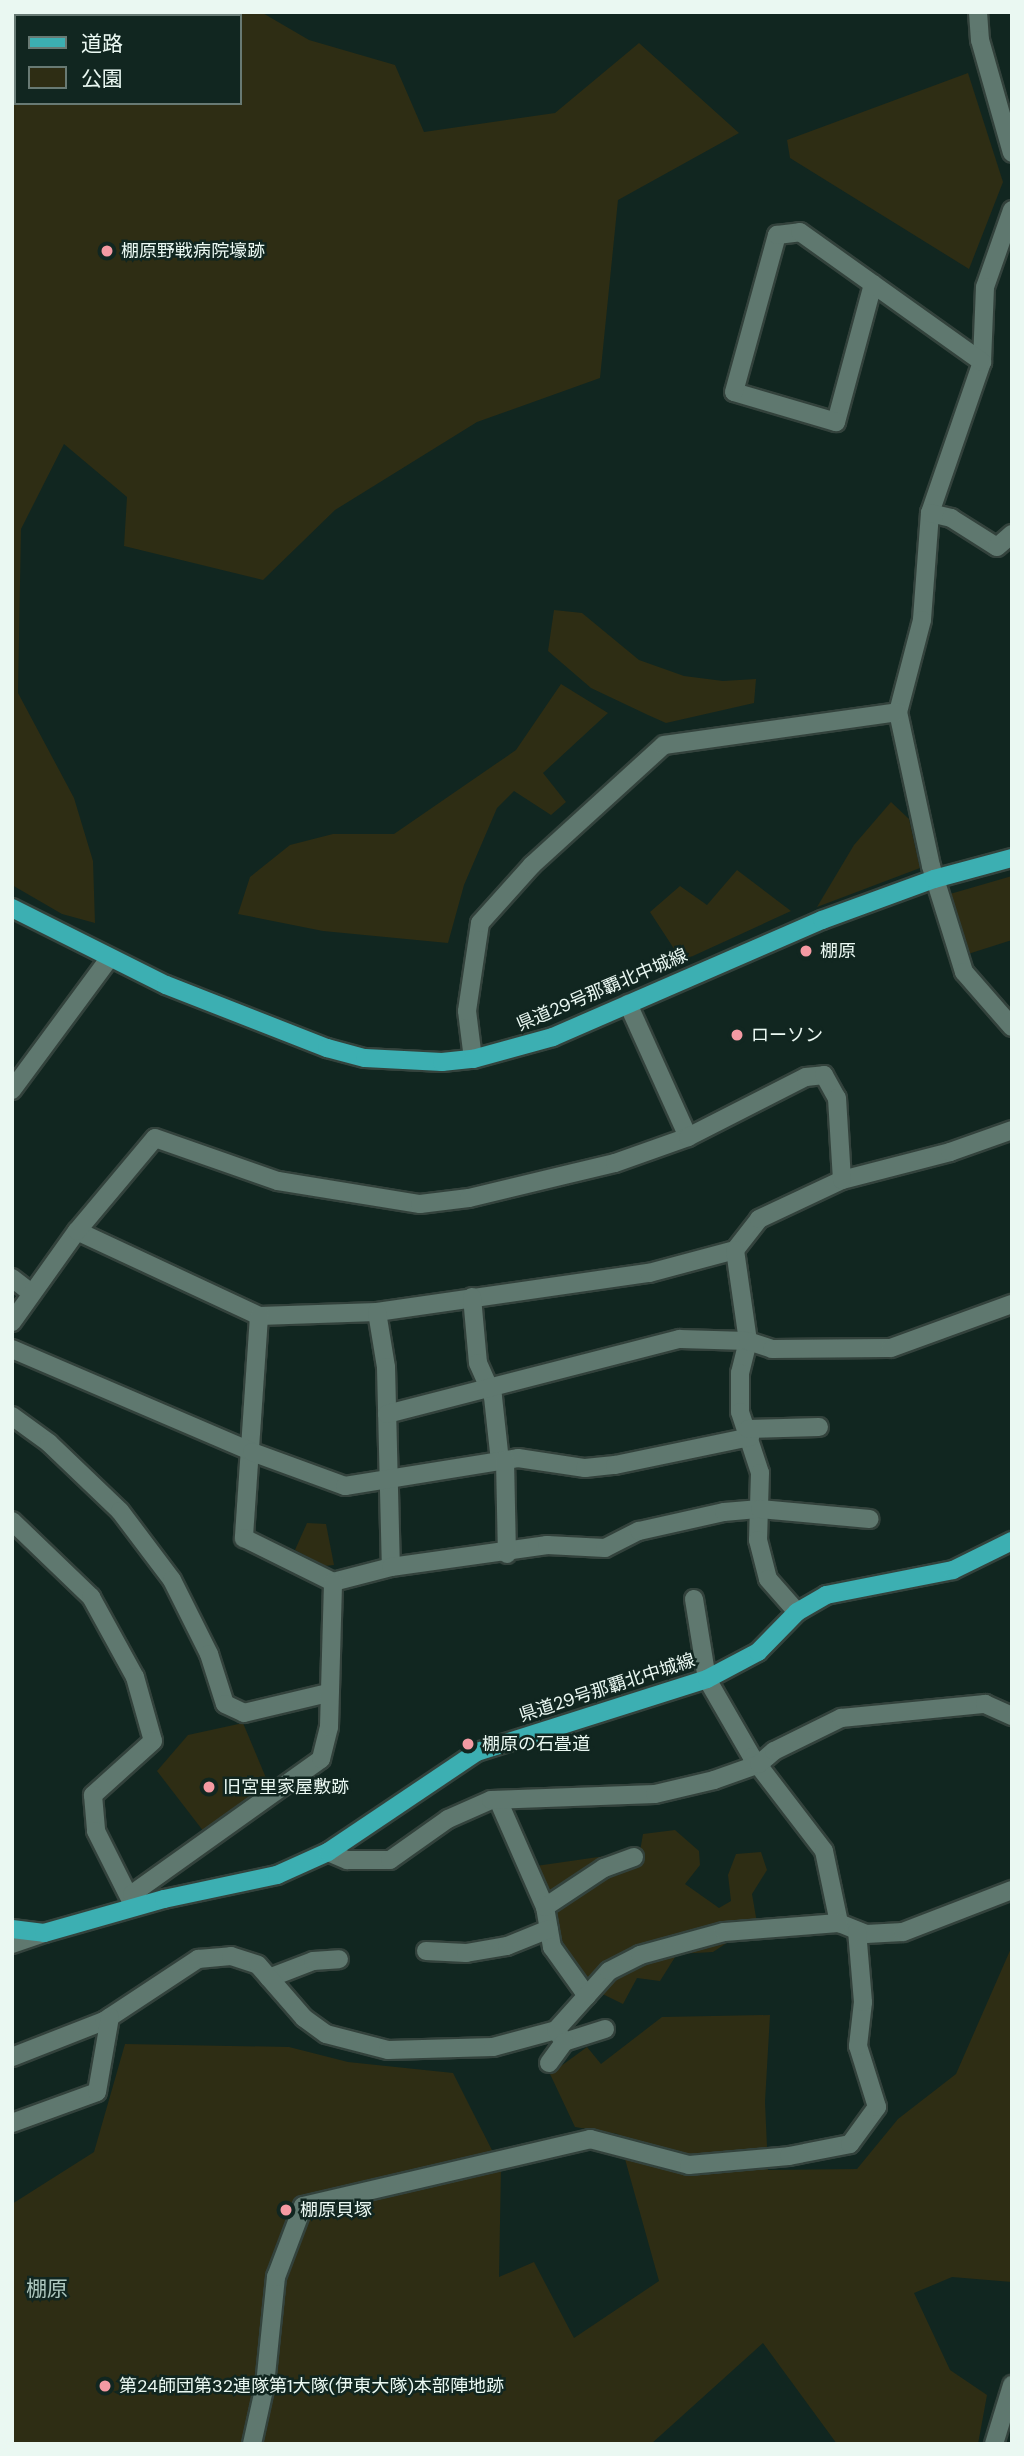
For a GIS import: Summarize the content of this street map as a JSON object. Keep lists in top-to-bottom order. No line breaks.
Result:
{"streets":{"main road":["県道29号那覇北中城線"]},"districts":["棚原"],"places":["棚原野戦病院壕跡","棚原","ローソン","棚原の石畳道","旧宮里家屋敷跡","棚原貝塚","第24師団第32連隊第1大隊(伊東大隊)本部陣地跡"],"legend":["道路","公園"]}
